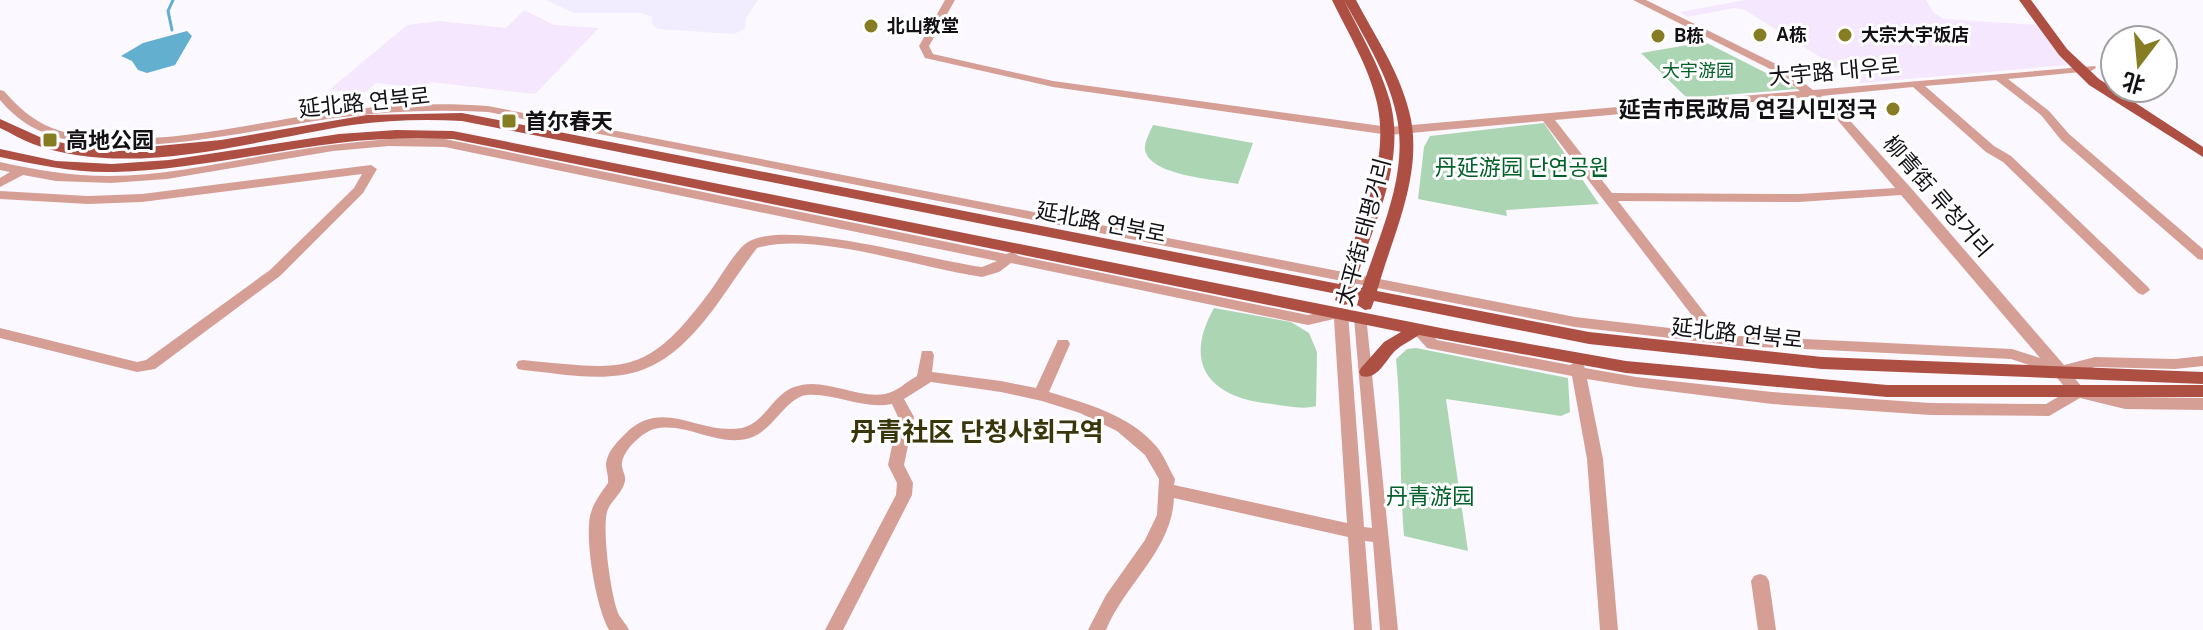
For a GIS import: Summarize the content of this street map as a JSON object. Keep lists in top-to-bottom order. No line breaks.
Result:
{"streets":{"main road":["延北路 연북로","太平街 태평거리"],"street":["大宇路 대우로","柳青街 류청거리"]},"crossings":[["大宇路 대우로","柳青街 류청거리"],["大宇路 대우로","太平街 태평거리"],["延北路 연북로","柳青街 류청거리"],["延北路 연북로","太平街 태평거리"]],"districts":["丹青社区 단청사회구역"],"parks":["大宇游园","丹延游园 단연공원","丹青游园"],"places":{"other":["北山教堂","A栋","大宗大宇饭店","B栋","延吉市民政局 연길시민정국"],"transit":["首尔春天","高地公园"]},"north":"bottom"}
